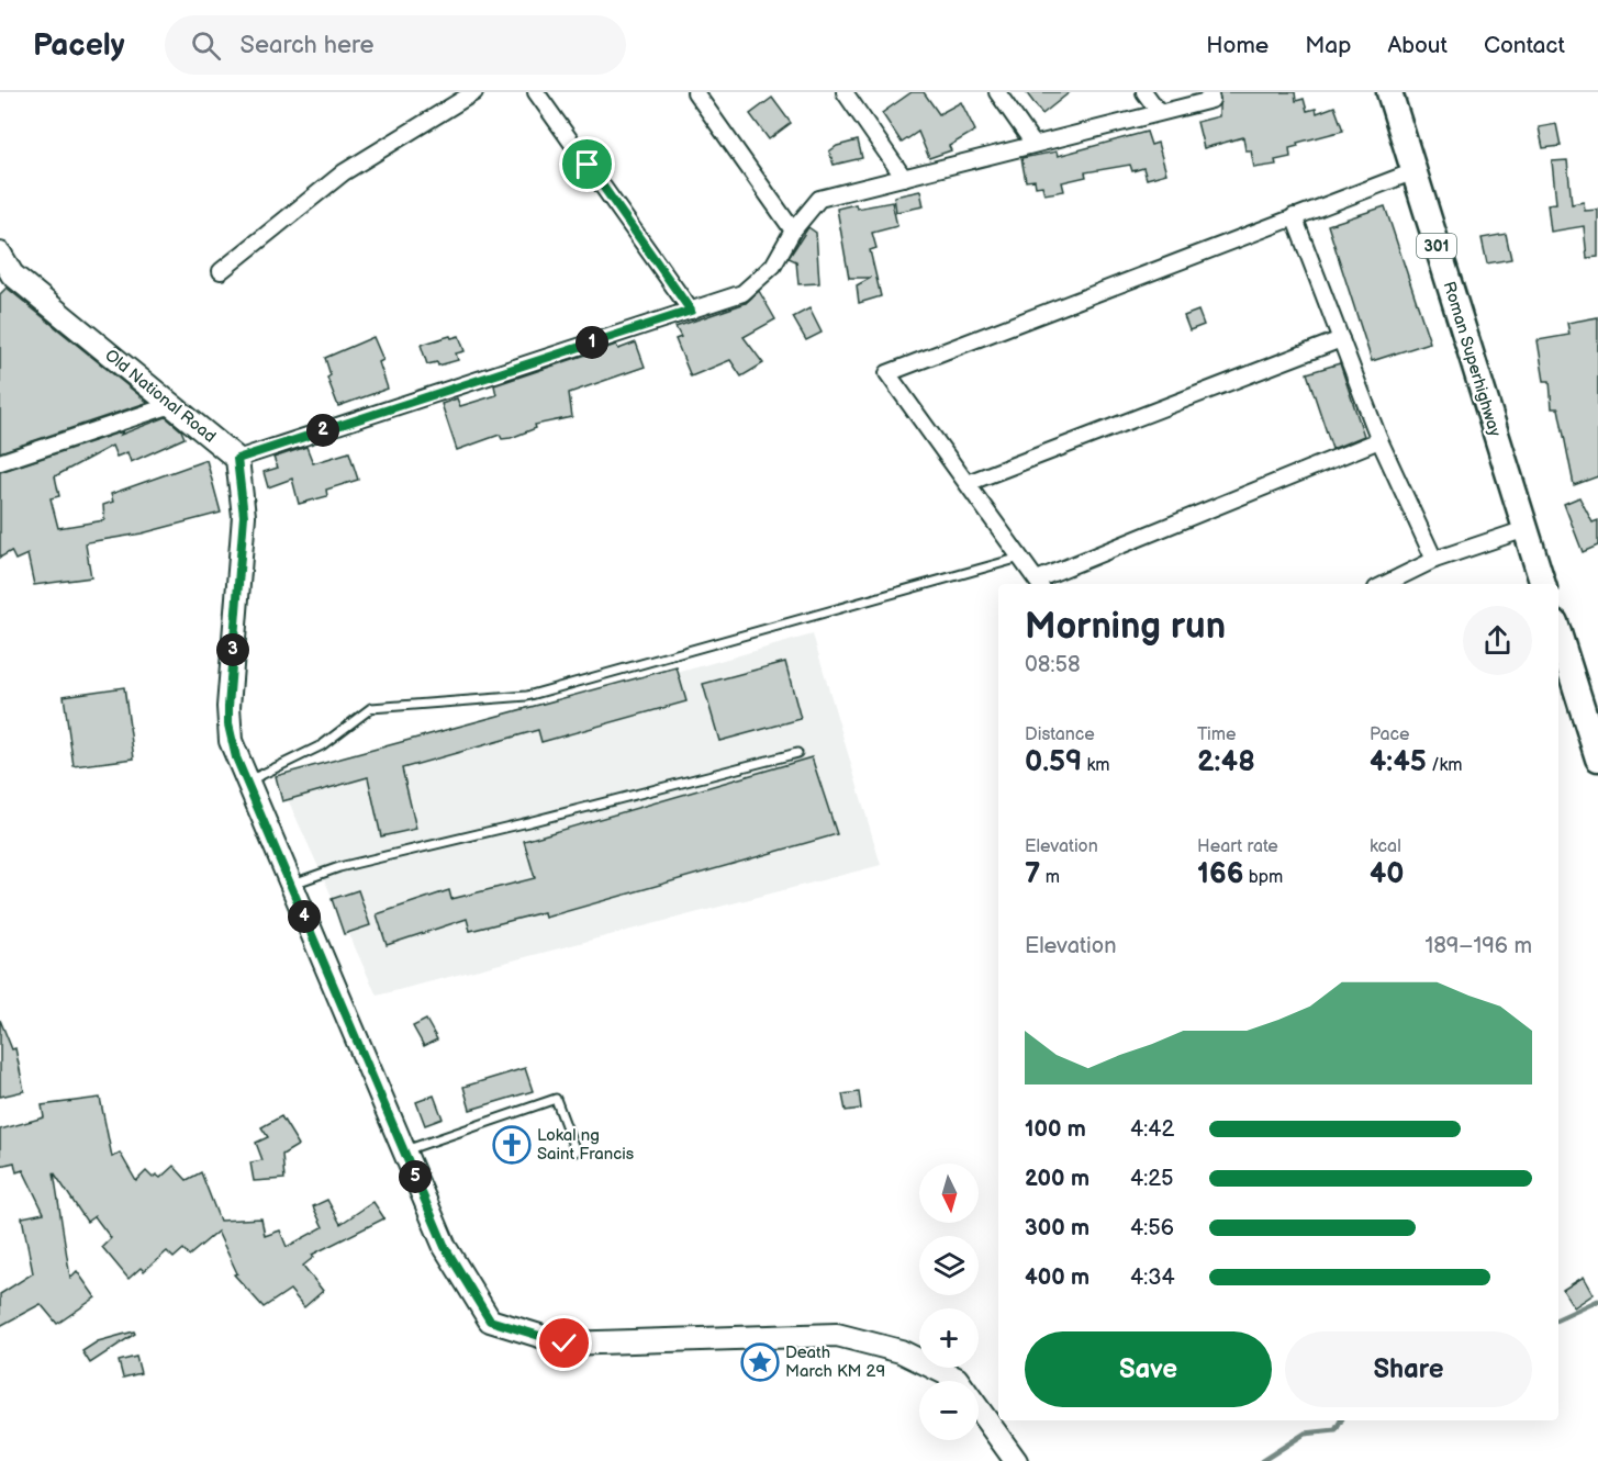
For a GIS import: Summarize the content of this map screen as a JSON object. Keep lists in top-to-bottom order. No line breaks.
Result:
{"streets":{"main road":["301","Roman Superhighway","Old National Road"]},"places":{"church":["Lokal ng Saint Francis"],"place":["Death March KM 29"]},"north":"bottom","page":{"header":"Pacely","search":"Search here","nav":["Home","Map","About","Contact"],"pins":["1","2","3","4","5"],"heading":["Morning run","08:58"],"stats":[["Distance","0.59 km"],["Time","2:48"],["Pace","4:45 /km"],["Elevation","7 m"],["Heart rate","166 bpm"],["kcal","40"]],"chart":["Elevation","189–196 m"],"list":[{"name":"100 m","note":"4:42"},{"name":"200 m","note":"4:25"},{"name":"300 m","note":"4:56"},{"name":"400 m","note":"4:34"}],"map_buttons":["+","−"],"buttons":["Save","Share"]}}
